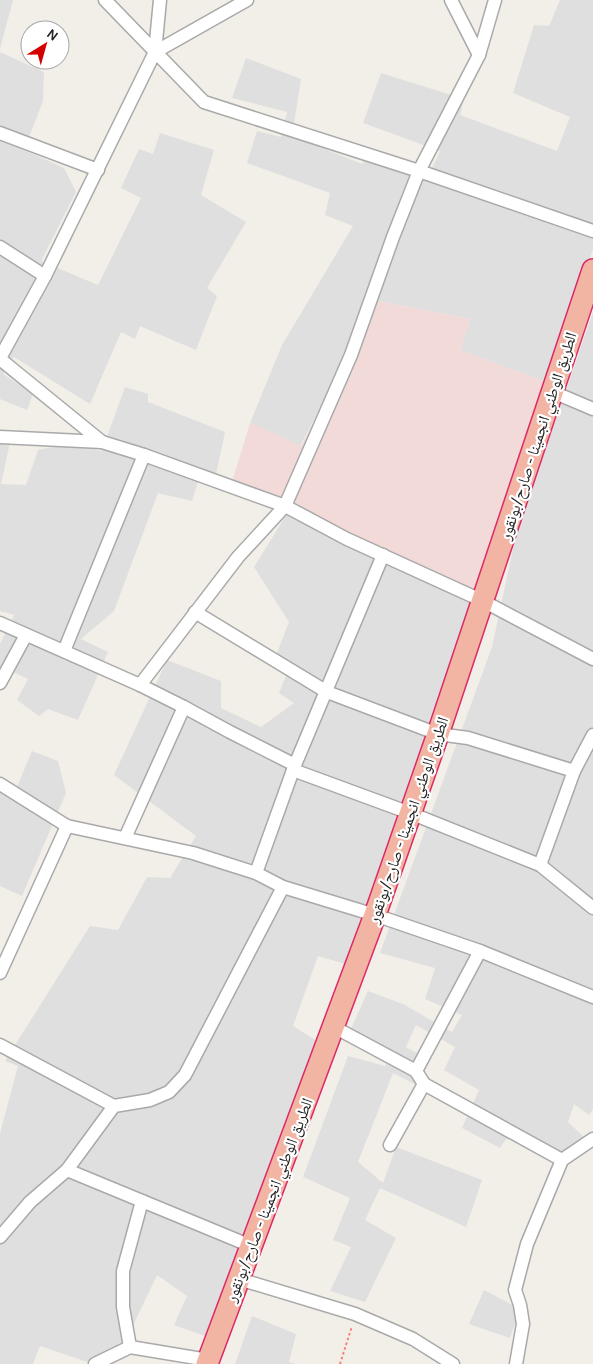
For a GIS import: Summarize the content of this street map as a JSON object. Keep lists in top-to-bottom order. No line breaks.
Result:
{"streets":{"highway":["الطريق الوطني انجمينا - صارح/بونقور"]},"north":"top right"}
